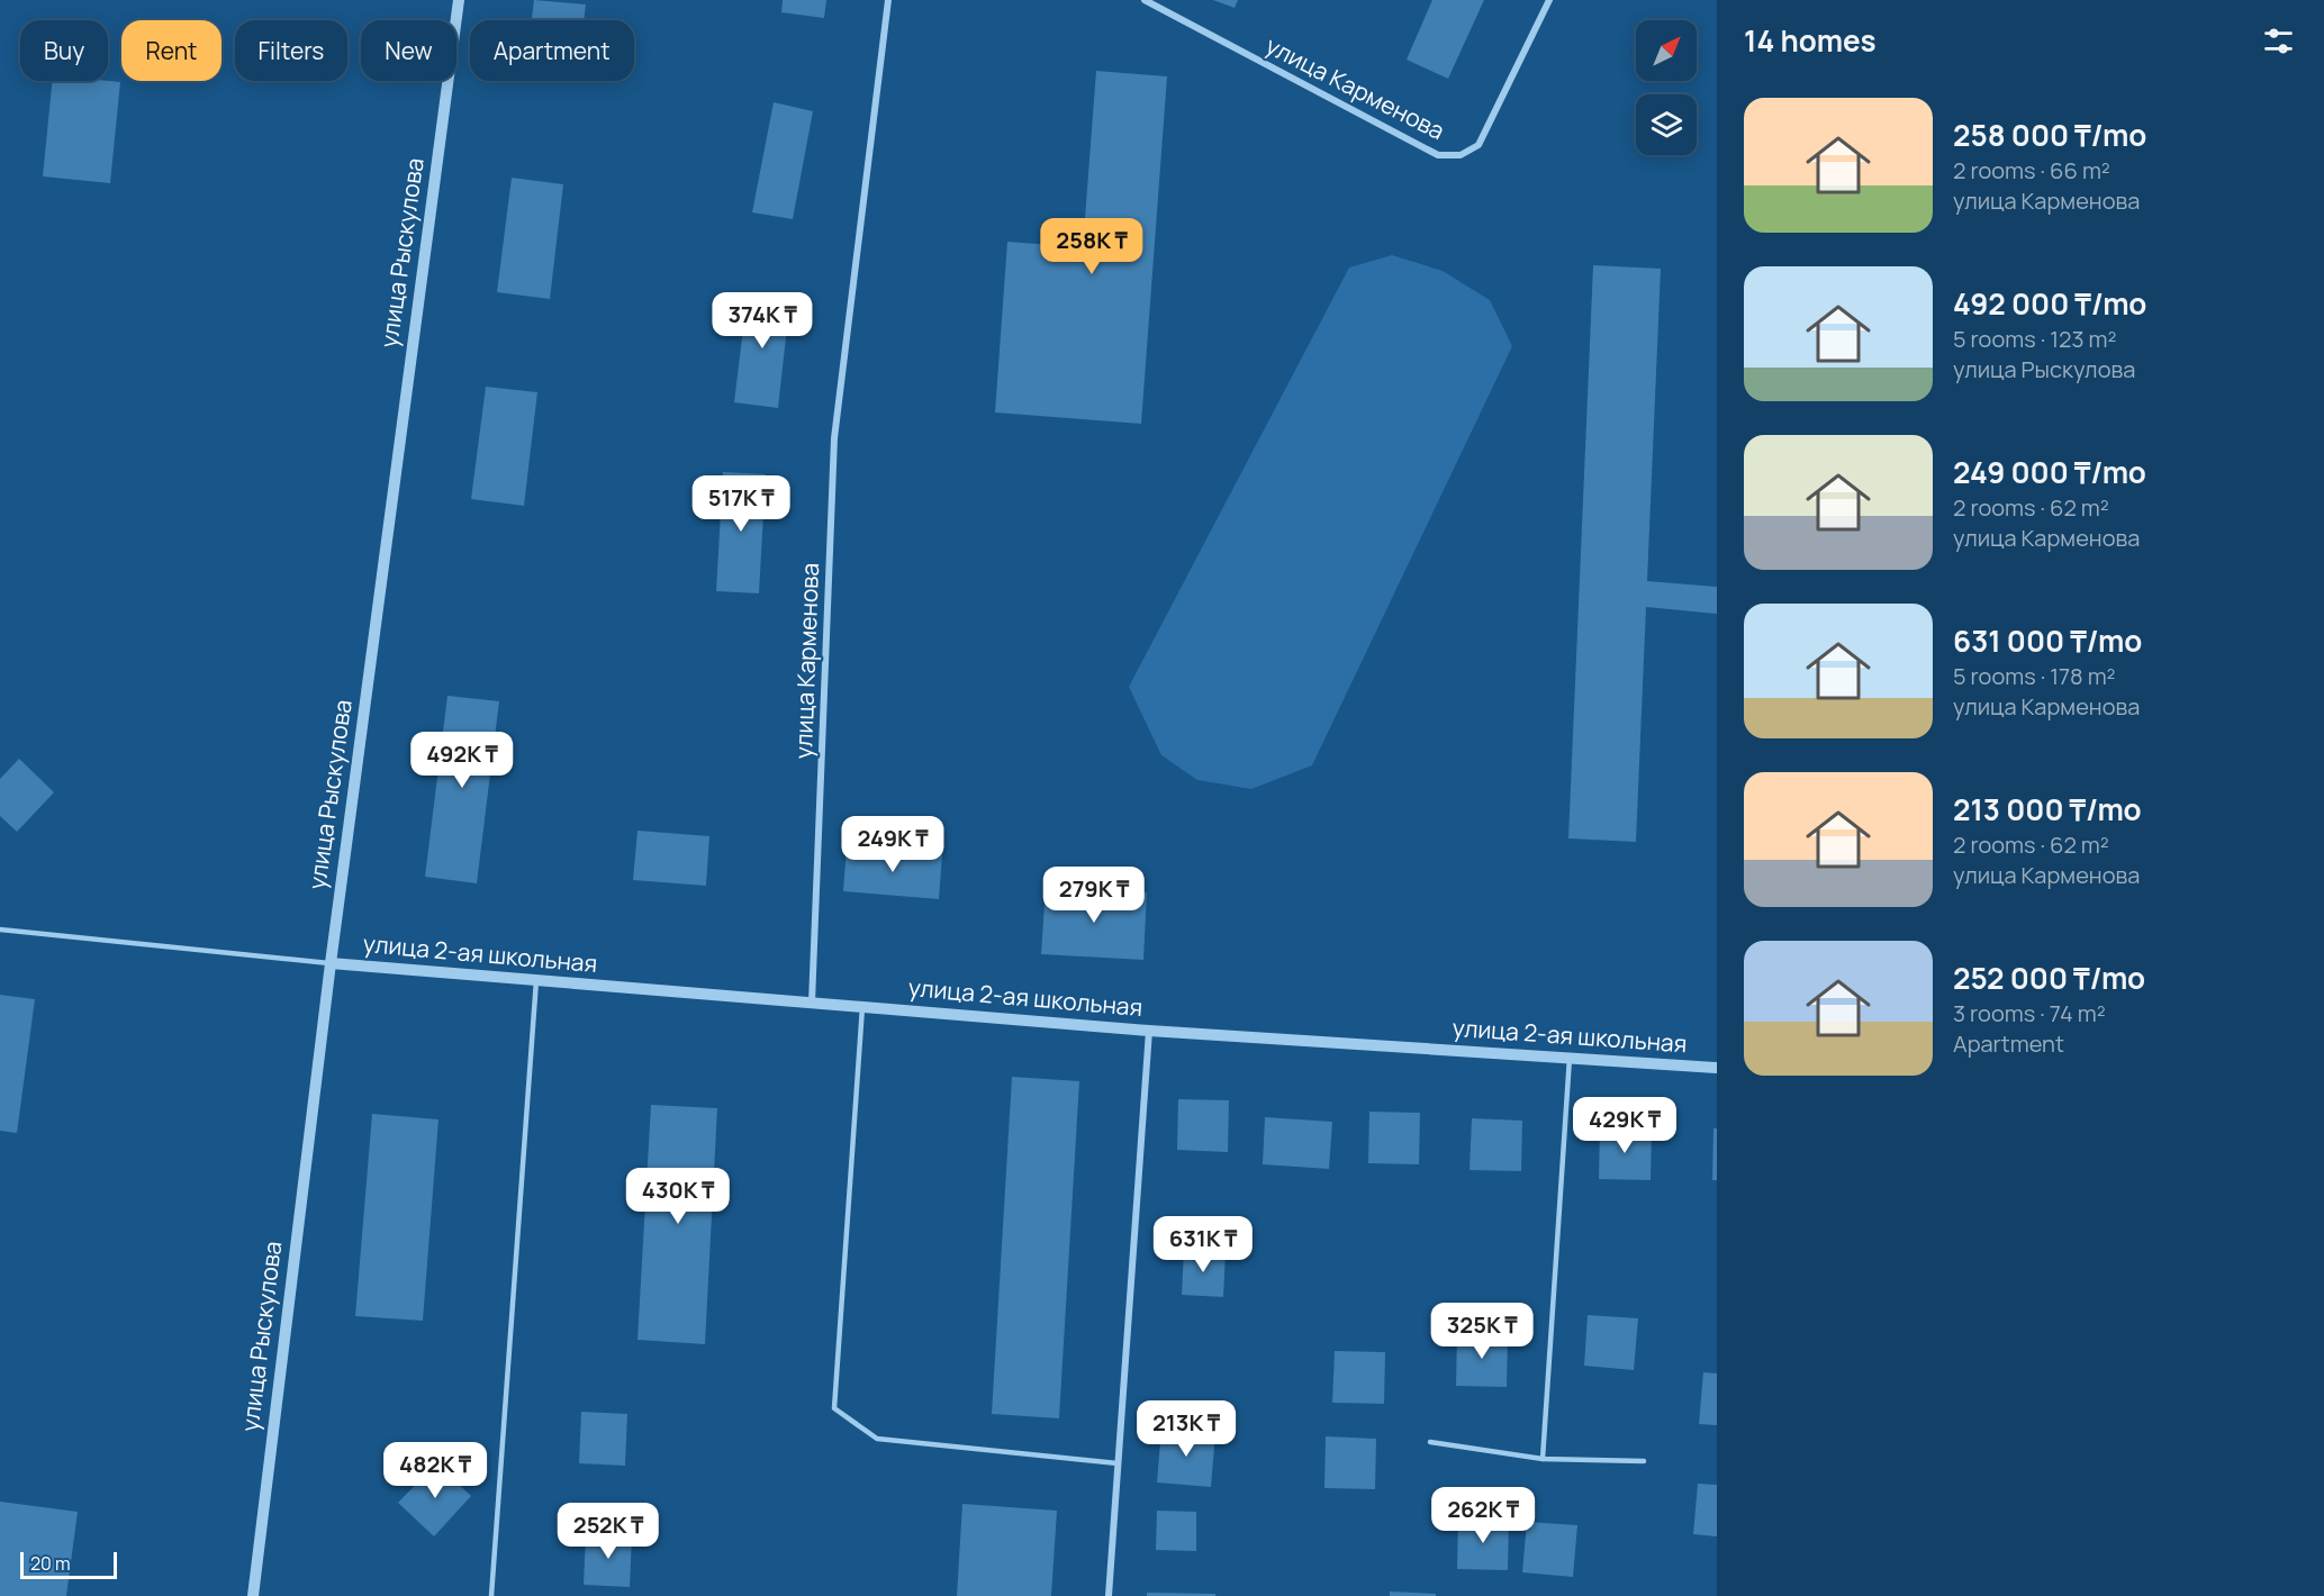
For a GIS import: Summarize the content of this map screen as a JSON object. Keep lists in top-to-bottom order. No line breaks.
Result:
{"streets":{"street":["улица Карменова","улица Рыскулова","улица 2-ая школьная"]},"crossings":[["улица Карменова","улица 2-ая школьная"],["улица Рыскулова","улица 2-ая школьная"]],"scale_bar":"20 m","north":"top right","page":{"heading":"14 homes","chip":["Buy","Rent","Filters","New","Apartment"],"list":[{"name":"258 000 ₸/mo","note":"2 rooms · 66 m² · улица Карменова"},{"name":"492 000 ₸/mo","note":"5 rooms · 123 m² · улица Рыскулова"},{"name":"249 000 ₸/mo","note":"2 rooms · 62 m² · улица Карменова"},{"name":"631 000 ₸/mo","note":"5 rooms · 178 m² · улица Карменова"},{"name":"213 000 ₸/mo","note":"2 rooms · 62 m² · улица Карменова"},{"name":"252 000 ₸/mo","note":"3 rooms · 74 m² · Apartment"}],"price":["258K ₸","374K ₸","517K ₸","492K ₸","249K ₸","279K ₸","429K ₸","430K ₸","631K ₸","325K ₸","213K ₸","482K ₸","262K ₸","252K ₸"],"scale":"20 m"}}
